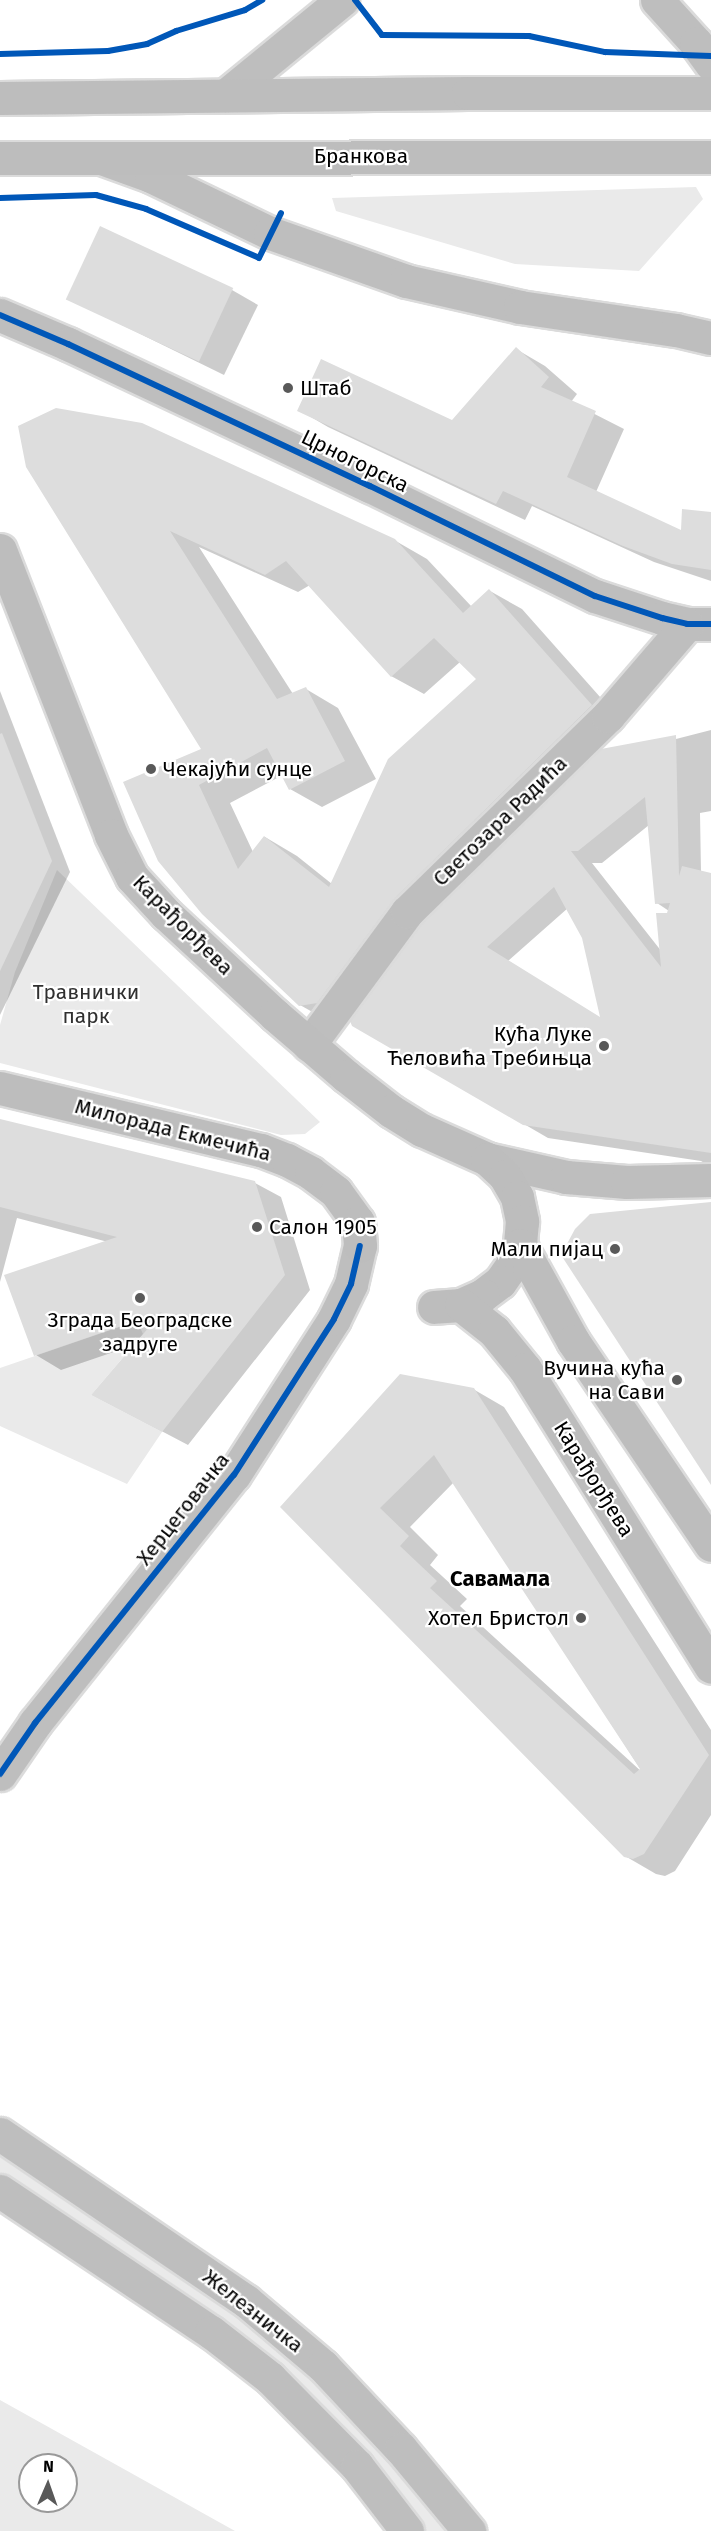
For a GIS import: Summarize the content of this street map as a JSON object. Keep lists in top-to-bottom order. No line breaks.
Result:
{"streets":{"main road":["Бранкова","Карађорђева","Милорада Екмечића"],"street":["Црногорска","Светозара Радића","Херцеговачка","Железничка"]},"crossings":[["Црногорска","Светозара Радића"],["Светозара Радића","Карађорђева"],["Милорада Екмечића","Херцеговачка"]],"districts":["Савамала"],"parks":["Травнички парк"],"places":["Штаб","Чекајући сунце","Кућа Луке Ћеловића Требињца","Салон 1905","Мали пијац","Зграда Београдске задруге","Вучина кућа на Сави","Хотел Бристол"],"north":"top"}
